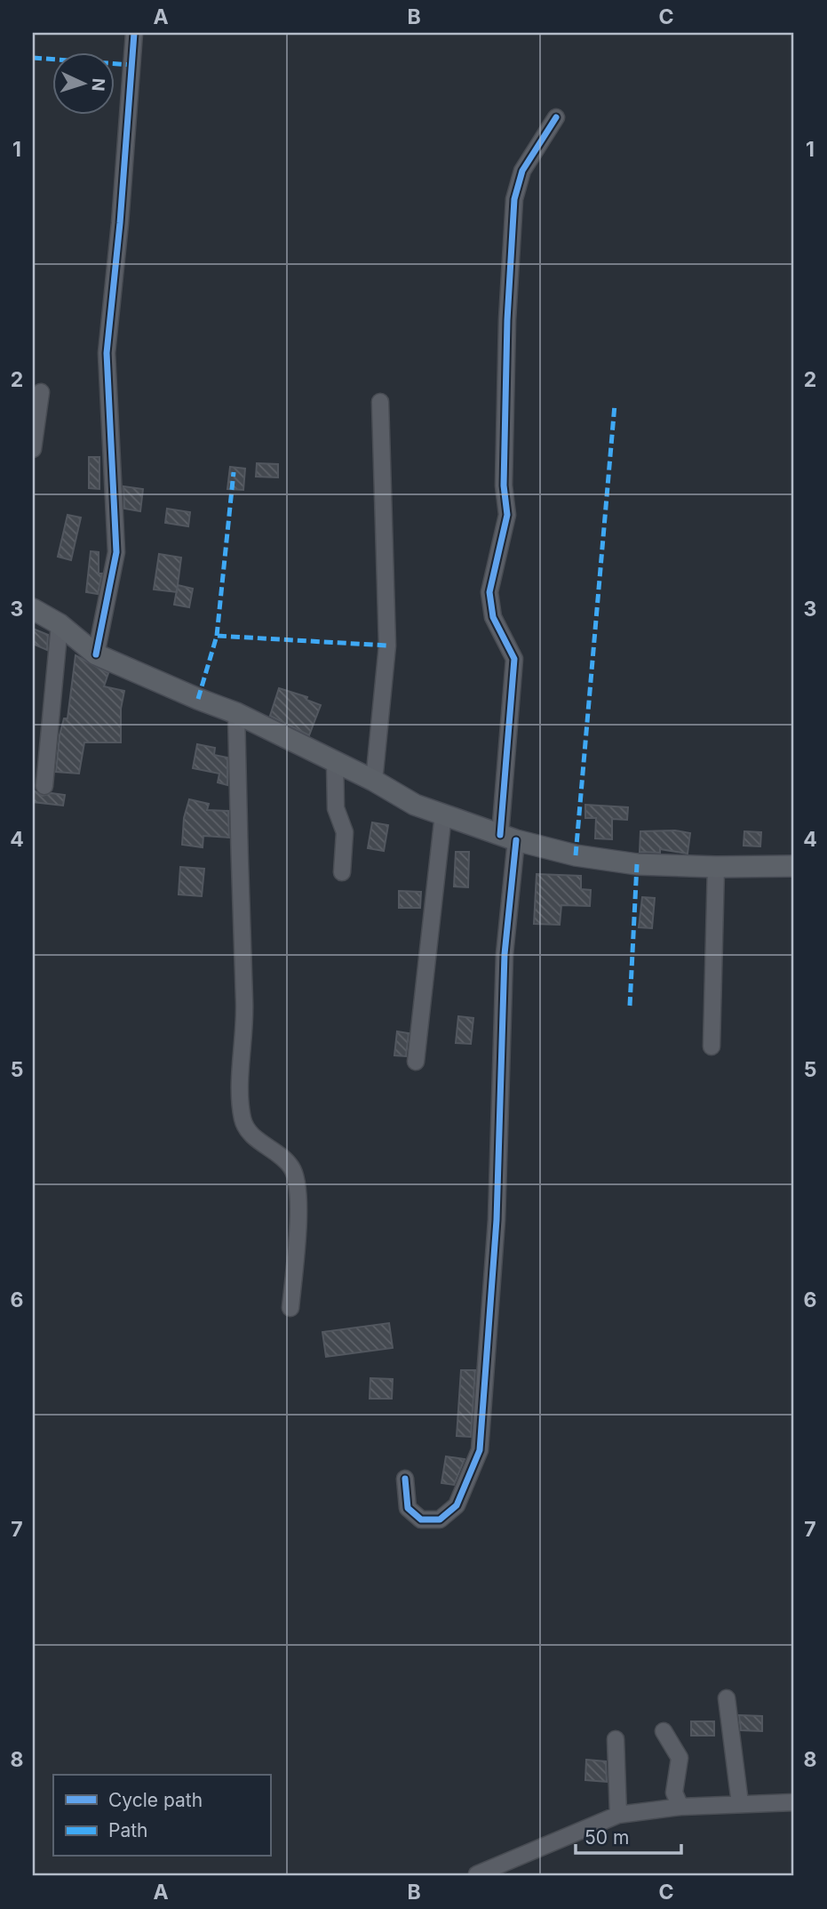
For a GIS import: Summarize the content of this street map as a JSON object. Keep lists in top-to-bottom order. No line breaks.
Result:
{"legend":["Cycle path","Path"],"scale_bar":"50 m","north":"right","grid":{"columns":["A","B","C"],"rows":["1","2","3","4","5","6","7","8"]}}
